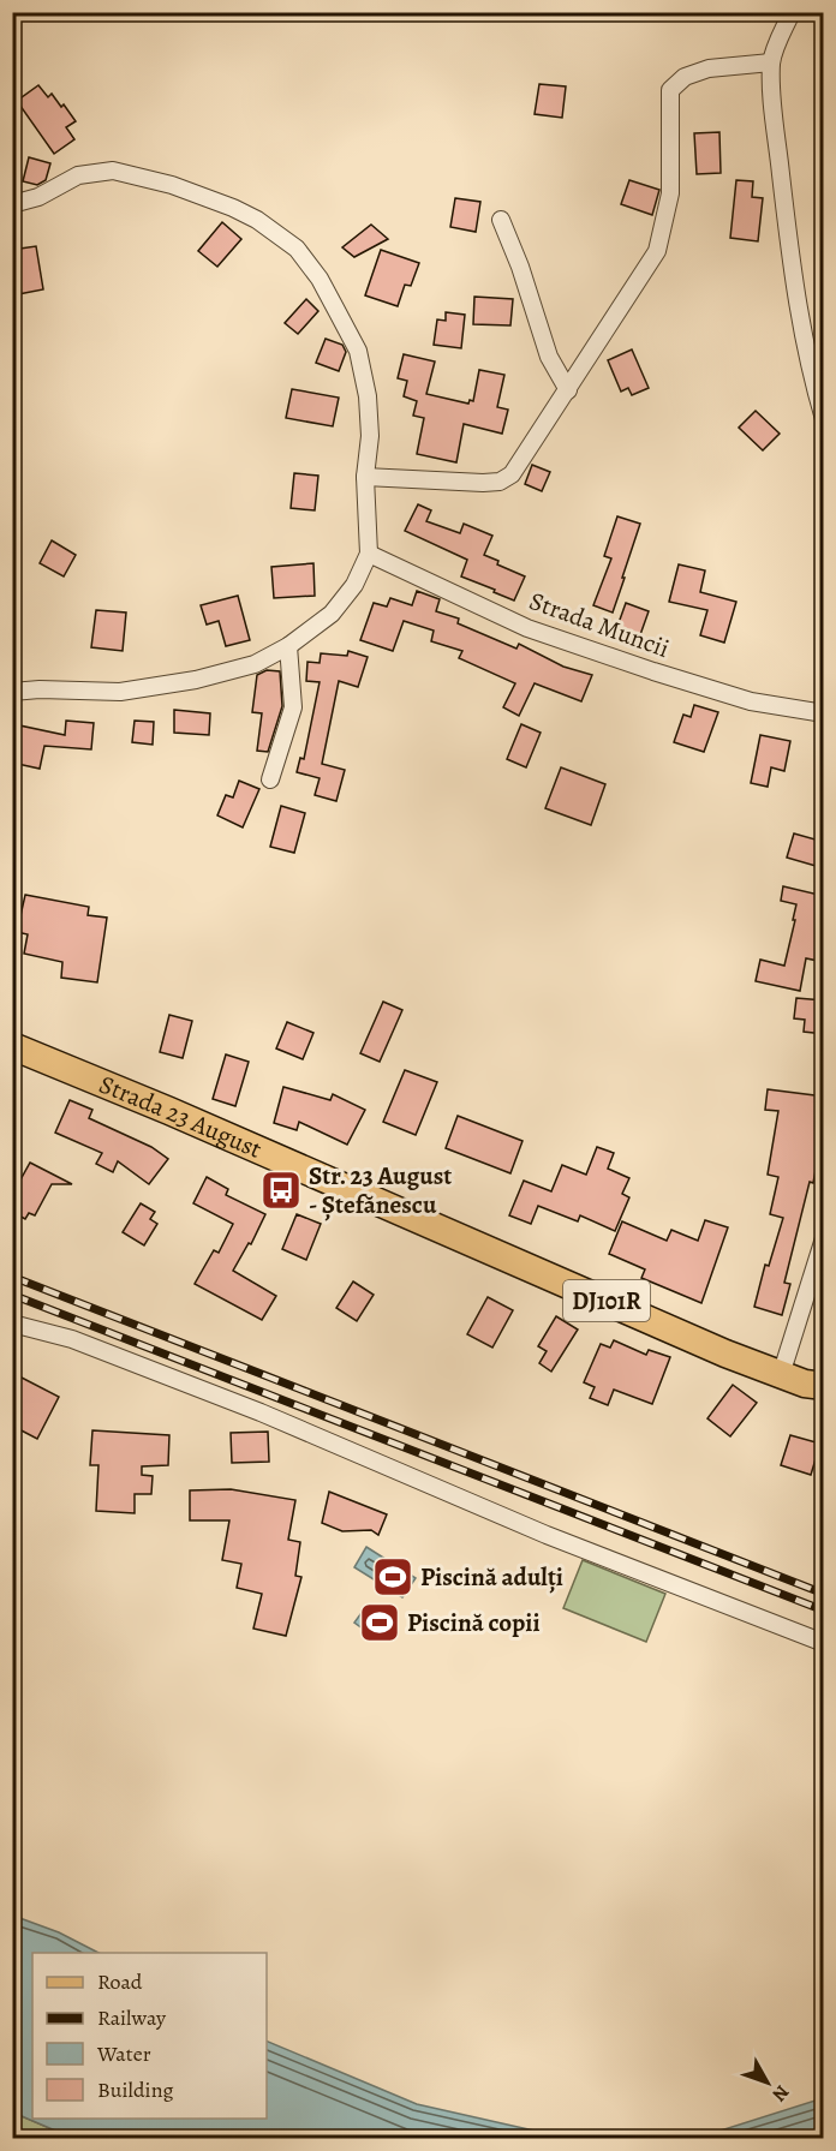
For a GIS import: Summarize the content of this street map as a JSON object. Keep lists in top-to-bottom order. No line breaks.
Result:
{"streets":{"main road":["Strada 23 August","DJ101R"],"street":["Strada Muncii"]},"places":{"bus stop":["Str. 23 August - Ștefănescu"],"sports":["Piscină adulți","Piscină copii"]},"legend":["Road","Railway","Water","Building"],"north":"bottom right"}
